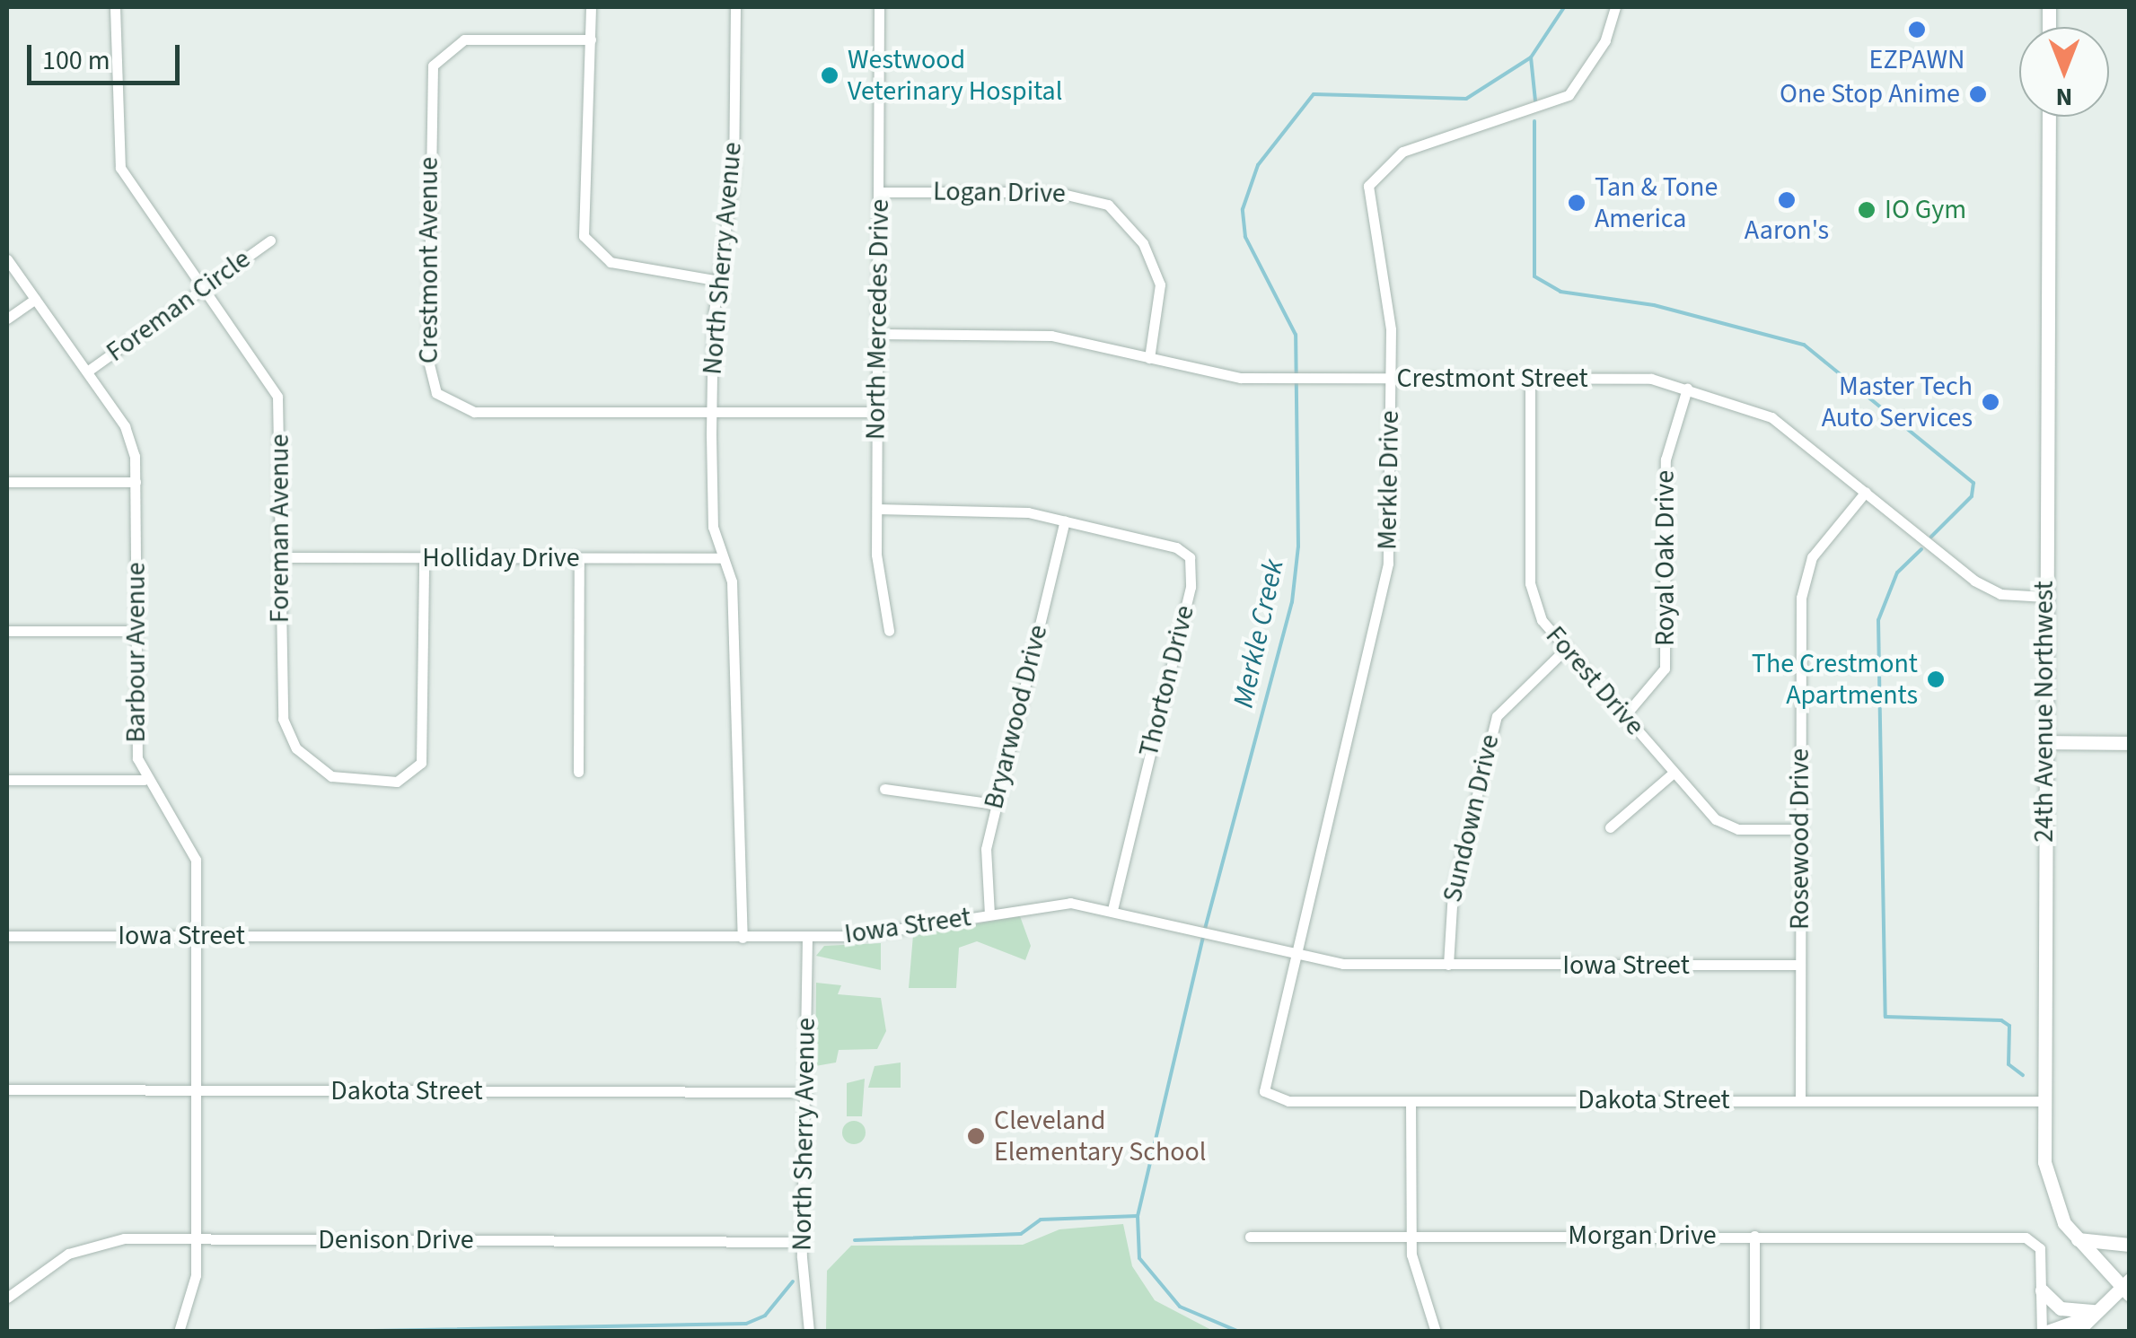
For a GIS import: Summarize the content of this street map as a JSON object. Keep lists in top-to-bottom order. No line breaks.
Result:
{"streets":{"main road":["24th Avenue Northwest"],"street":["Logan Drive","North Sherry Avenue","Crestmont Avenue","Foreman Circle","North Mercedes Drive","Crestmont Street","Merkle Drive","Foreman Avenue","Holliday Drive","Royal Oak Drive","Barbour Avenue","Thorton Drive","Forest Drive","Bryarwood Drive","Sundown Drive","Rosewood Drive","Iowa Street","Dakota Street","Morgan Drive","Denison Drive"]},"crossings":[["Logan Drive","North Mercedes Drive"],["Logan Drive","Crestmont Street"],["North Sherry Avenue","Crestmont Avenue"],["North Sherry Avenue","Holliday Drive"],["North Sherry Avenue","Iowa Street"],["North Sherry Avenue","Dakota Street"],["North Sherry Avenue","Denison Drive"],["Crestmont Avenue","North Mercedes Drive"],["Foreman Circle","Foreman Avenue"],["Foreman Circle","Barbour Avenue"],["North Mercedes Drive","Crestmont Street"],["Crestmont Street","Merkle Drive"],["Crestmont Street","Royal Oak Drive"],["Crestmont Street","Forest Drive"],["Crestmont Street","24th Avenue Northwest"],["Crestmont Street","Rosewood Drive"],["Merkle Drive","Iowa Street"],["Merkle Drive","Dakota Street"],["Foreman Avenue","Holliday Drive"],["Royal Oak Drive","Forest Drive"],["Barbour Avenue","Iowa Street"],["Barbour Avenue","Dakota Street"],["Barbour Avenue","Denison Drive"],["Thorton Drive","Bryarwood Drive"],["Thorton Drive","Iowa Street"],["Forest Drive","Sundown Drive"],["Forest Drive","Rosewood Drive"],["24th Avenue Northwest","Dakota Street"],["Bryarwood Drive","Iowa Street"],["Sundown Drive","Iowa Street"],["Rosewood Drive","Iowa Street"],["Rosewood Drive","Dakota Street"]],"water":["Merkle Creek"],"places":["EZPAWN","Westwood Veterinary Hospital","One Stop Anime","Aaron's","Tan & Tone America","IO Gym","Master Tech Auto Services","The Crestmont Apartments","Cleveland Elementary School"],"scale_bar":"100 m","north":"bottom"}
